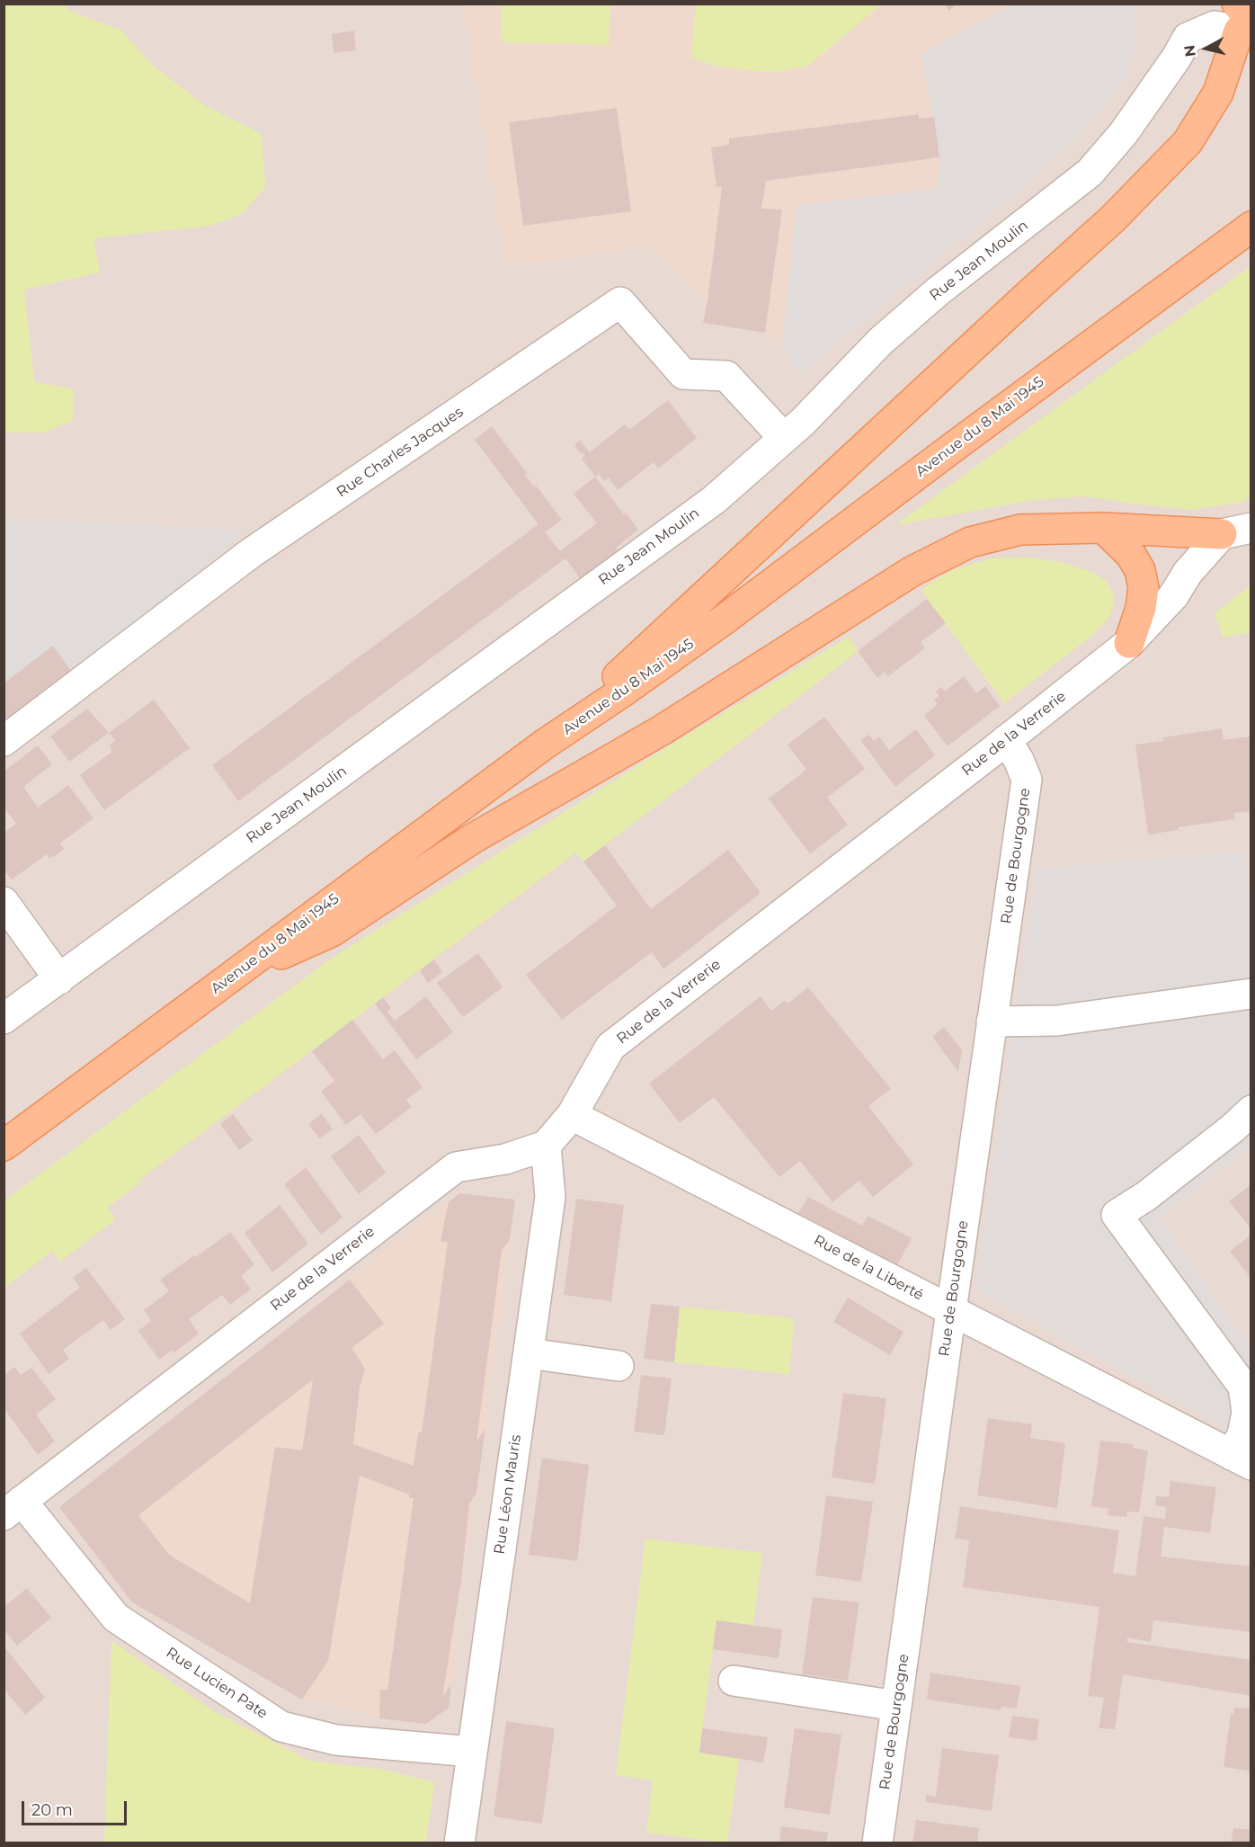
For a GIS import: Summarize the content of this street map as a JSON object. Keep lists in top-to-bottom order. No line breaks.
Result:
{"streets":{"main road":["Avenue du 8 Mai 1945"],"street":["Rue Jean Moulin","Rue Charles Jacques","Rue de la Verrerie","Rue de Bourgogne","Rue de la Liberté","Rue Léon Mauris","Rue Lucien Pate"]},"crossings":[["Rue Jean Moulin","Rue Charles Jacques"],["Rue de la Verrerie","Rue de Bourgogne"],["Rue de la Verrerie","Rue de la Liberté"],["Rue de la Verrerie","Rue Léon Mauris"],["Rue de la Verrerie","Rue Lucien Pate"],["Rue de Bourgogne","Rue de la Liberté"],["Rue Léon Mauris","Rue Lucien Pate"]],"scale_bar":"20 m","north":"left"}
